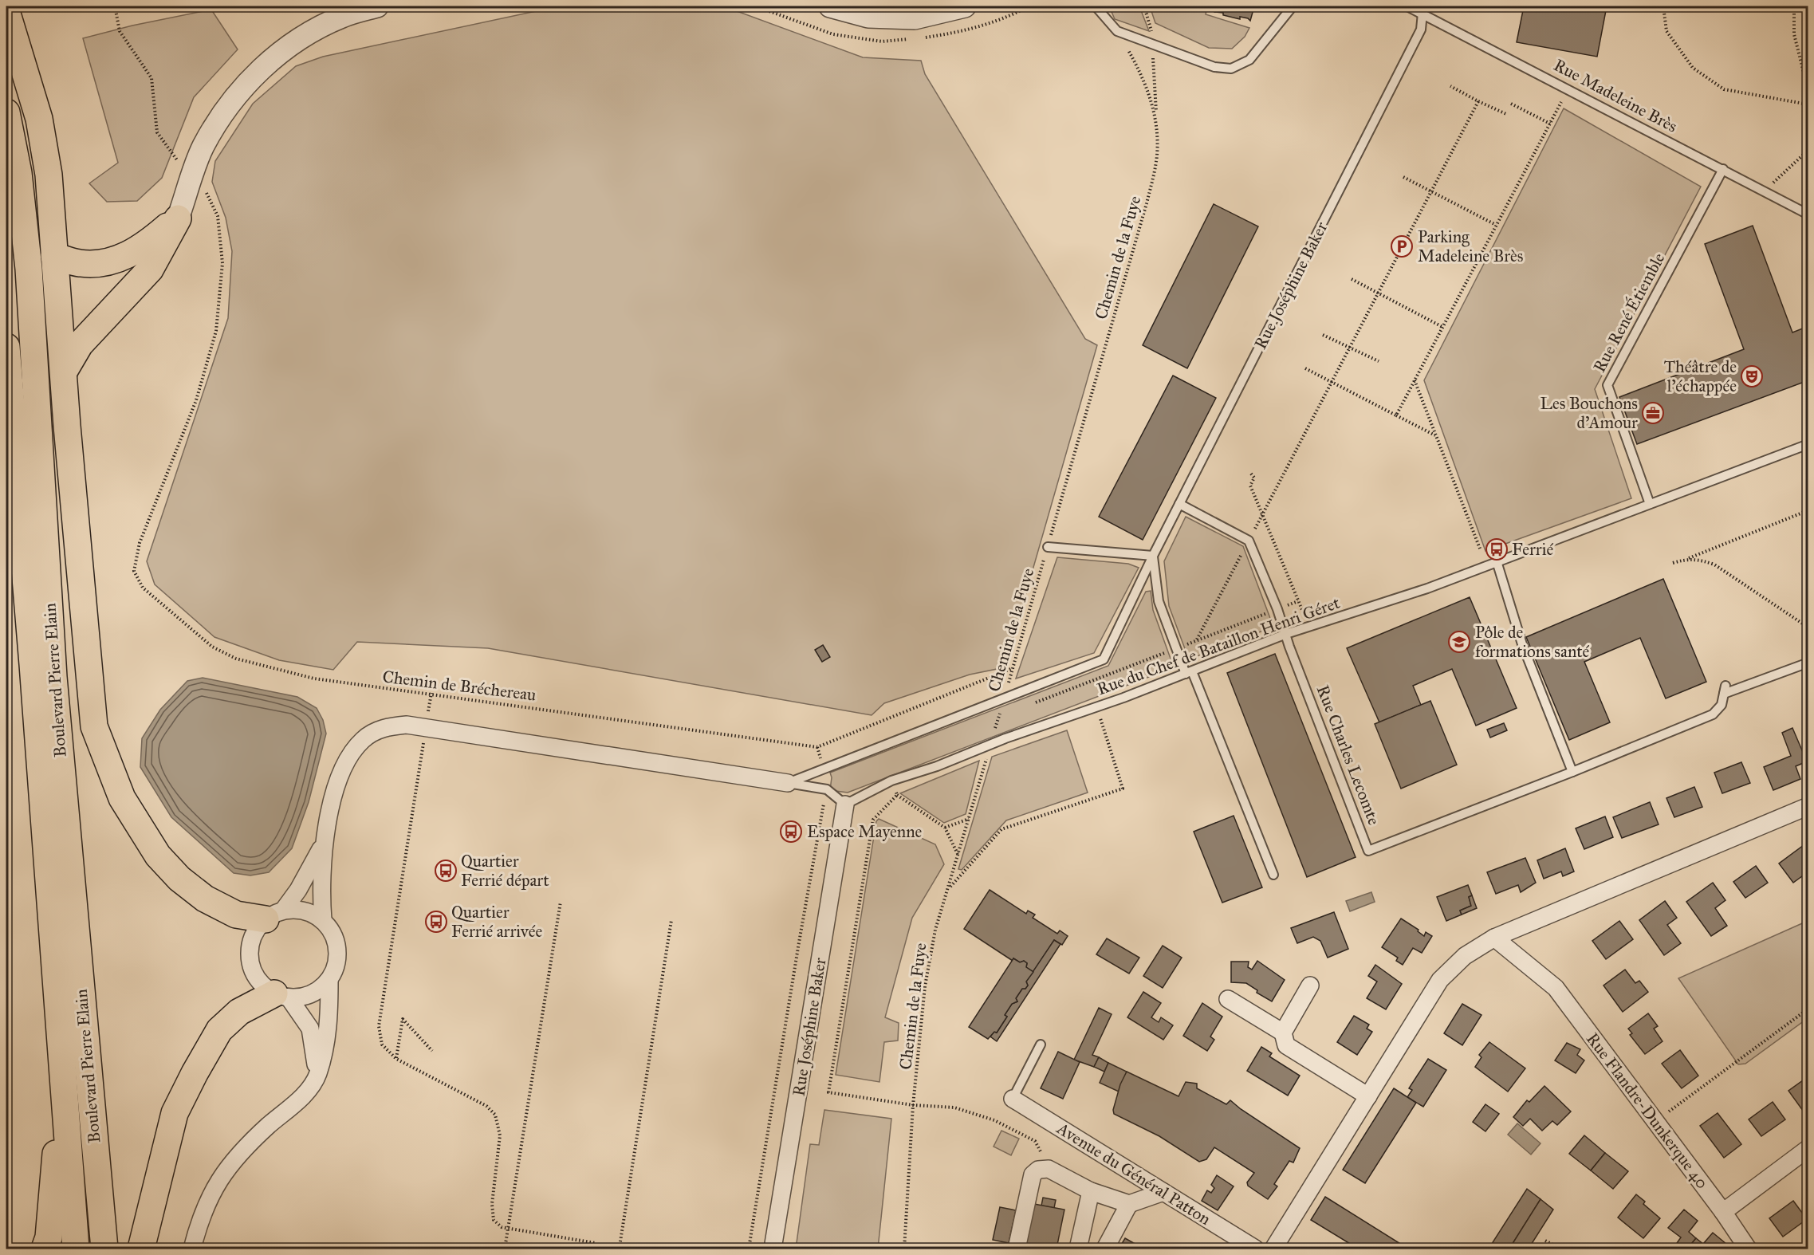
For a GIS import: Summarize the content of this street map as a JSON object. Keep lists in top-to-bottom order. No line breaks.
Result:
{"streets":{"main road":["Boulevard Pierre Elain"],"street":["Rue Joséphine Baker","Rue Flandre-Dunkerque 40","Avenue du Général Patton"],"lane":["Rue Madeleine Brès","Rue René Étiemble","Rue du Chef de Bataillon Henri Géret","Rue Charles Lecomte"],"path":["Chemin de la Fuye","Chemin de Bréchereau"]},"crossings":[["Rue Madeleine Brès","Rue Joséphine Baker"],["Rue Madeleine Brès","Rue René Étiemble"],["Chemin de la Fuye","Rue Joséphine Baker"],["Chemin de la Fuye","Rue du Chef de Bataillon Henri Géret"],["Rue Joséphine Baker","Rue du Chef de Bataillon Henri Géret"],["Rue René Étiemble","Rue du Chef de Bataillon Henri Géret"],["Rue du Chef de Bataillon Henri Géret","Rue Charles Lecomte"]],"places":{"parking":["Parking Madeleine Brès"],"theatre":["Théâtre de l'échappée"],"office":["Les Bouchons d'Amour"],"bus stop":["Ferrié","Espace Mayenne","Quartier Ferrié départ","Quartier Ferrié arrivée"],"school or university":["Pôle de formations santé"]}}
